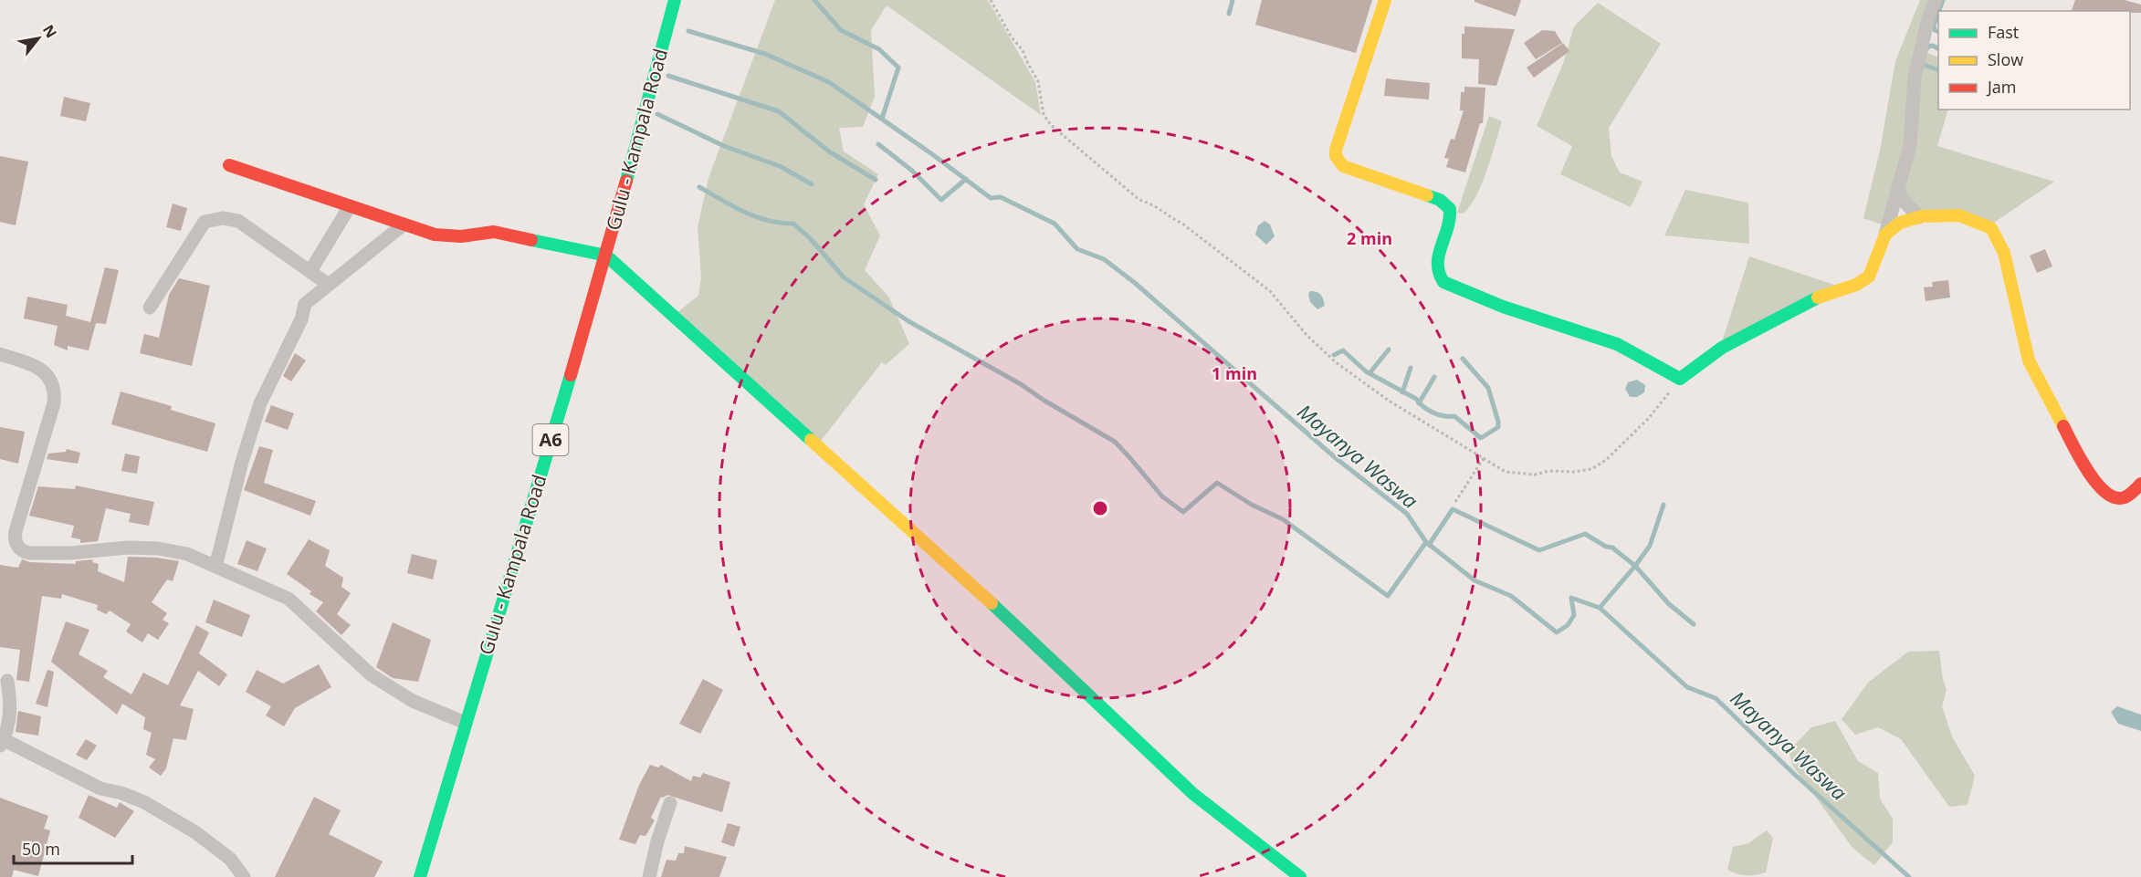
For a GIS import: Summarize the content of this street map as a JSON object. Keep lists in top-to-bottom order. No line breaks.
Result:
{"streets":{"street":["Gulu - Kampala Road","A6"]},"water":["Mayanya Waswa"],"legend":["Fast","Slow","Jam"],"scale_bar":"50 m","north":"top right","rings":["2 min","1 min"]}
